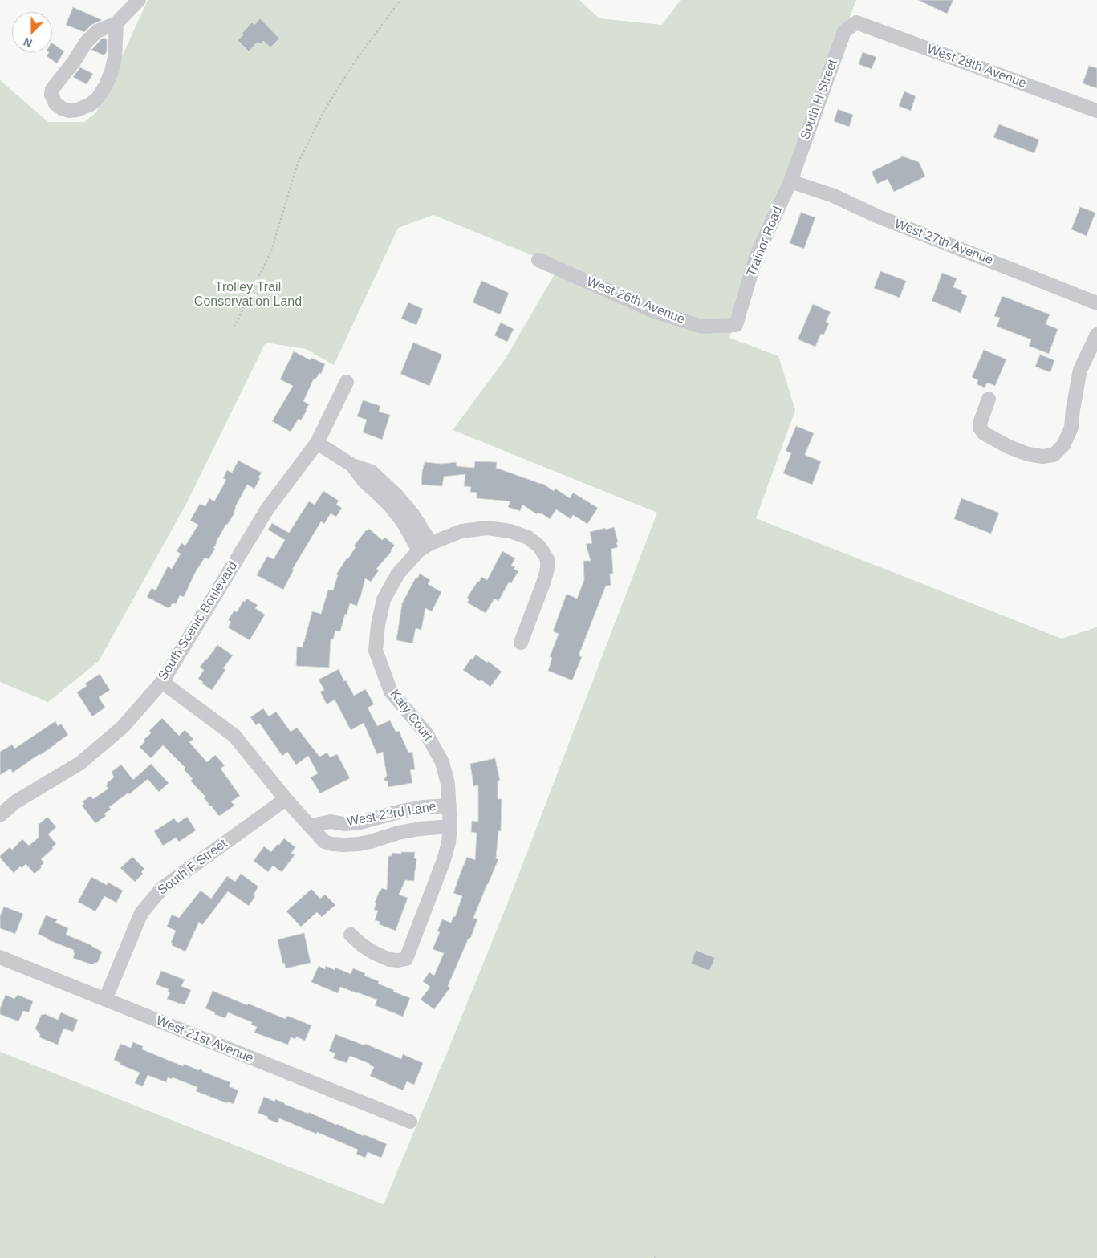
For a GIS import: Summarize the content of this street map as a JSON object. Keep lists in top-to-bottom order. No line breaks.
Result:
{"streets":{"street":["West 28th Avenue","South H Street","Trainor Road","West 27th Avenue","West 26th Avenue","South Scenic Boulevard","Katy Court","West 23rd Lane","South F Street","West 21st Avenue"]},"crossings":[["West 28th Avenue","South H Street"],["South H Street","Trainor Road"],["South H Street","West 27th Avenue"],["Trainor Road","West 27th Avenue"],["Trainor Road","West 26th Avenue"],["South Scenic Boulevard","West 23rd Lane"],["Katy Court","West 23rd Lane"],["West 23rd Lane","South F Street"],["South F Street","West 21st Avenue"]],"parks":["Trolley Trail Conservation Land"],"north":"bottom"}
